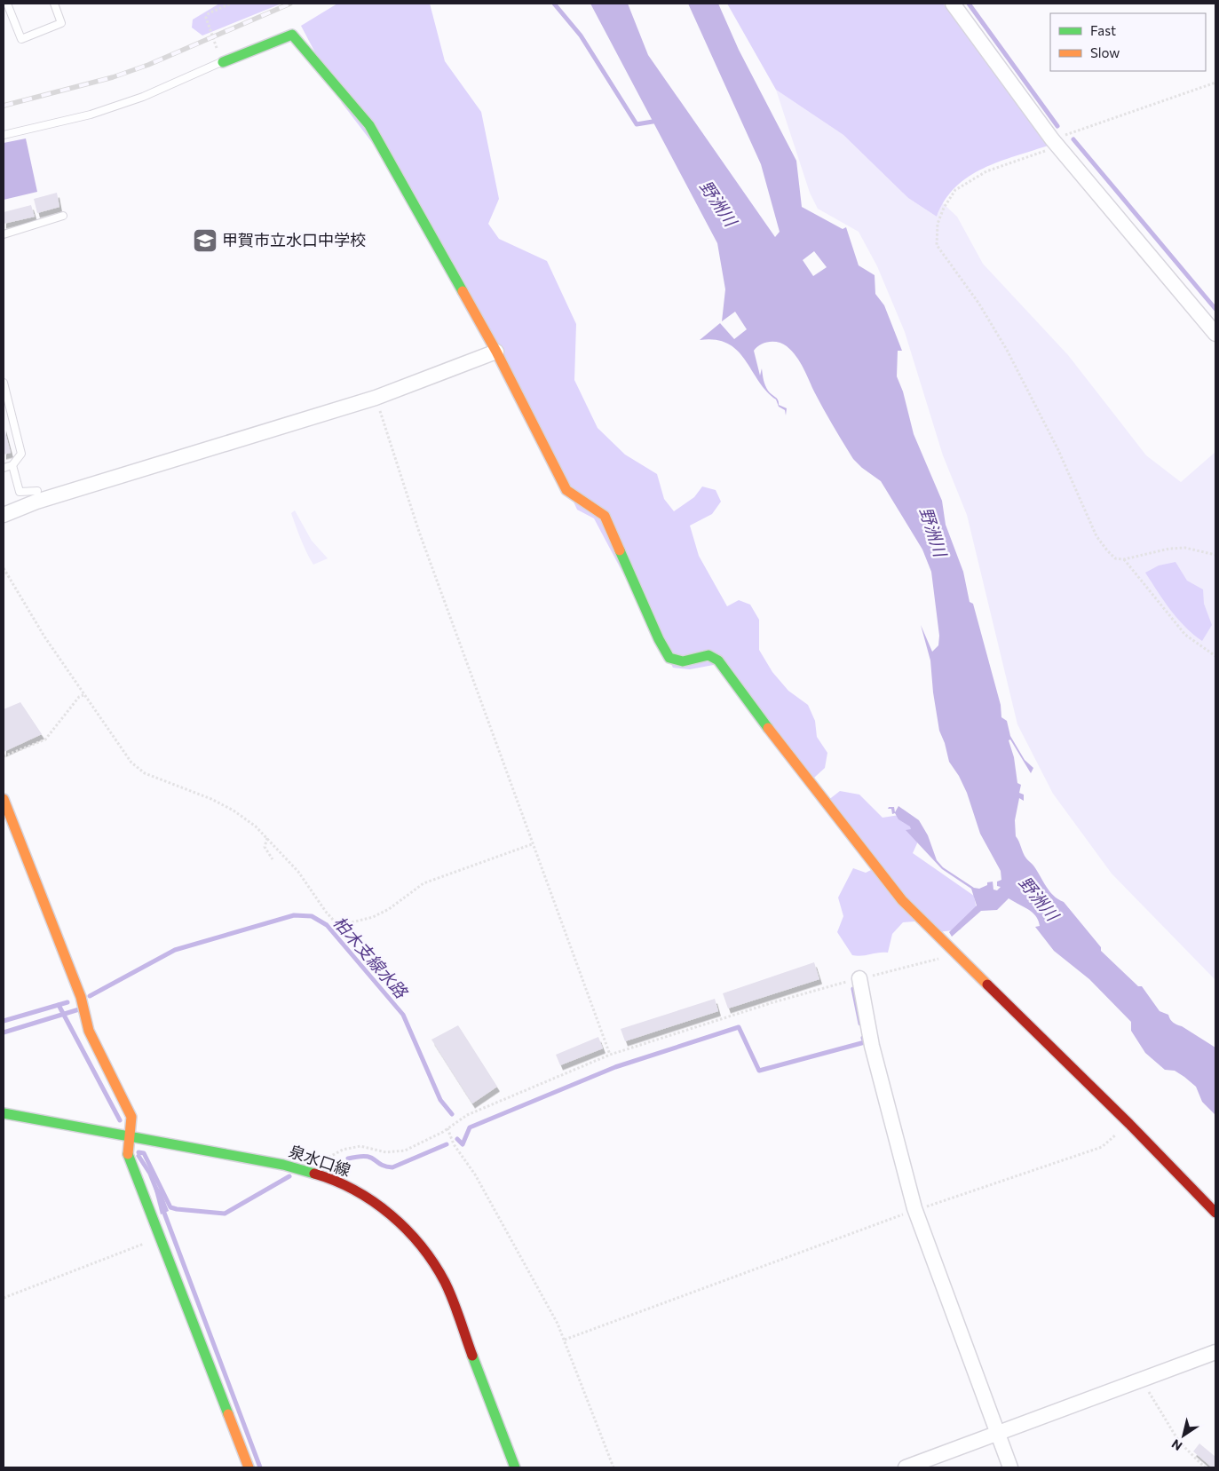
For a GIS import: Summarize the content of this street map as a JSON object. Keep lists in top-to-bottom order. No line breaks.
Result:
{"streets":{"street":["泉水口線"]},"water":["野洲川","柏木支線水路"],"places":{"school or university":["甲賀市立水口中学校"]},"legend":["Fast","Slow"],"north":"bottom left"}
